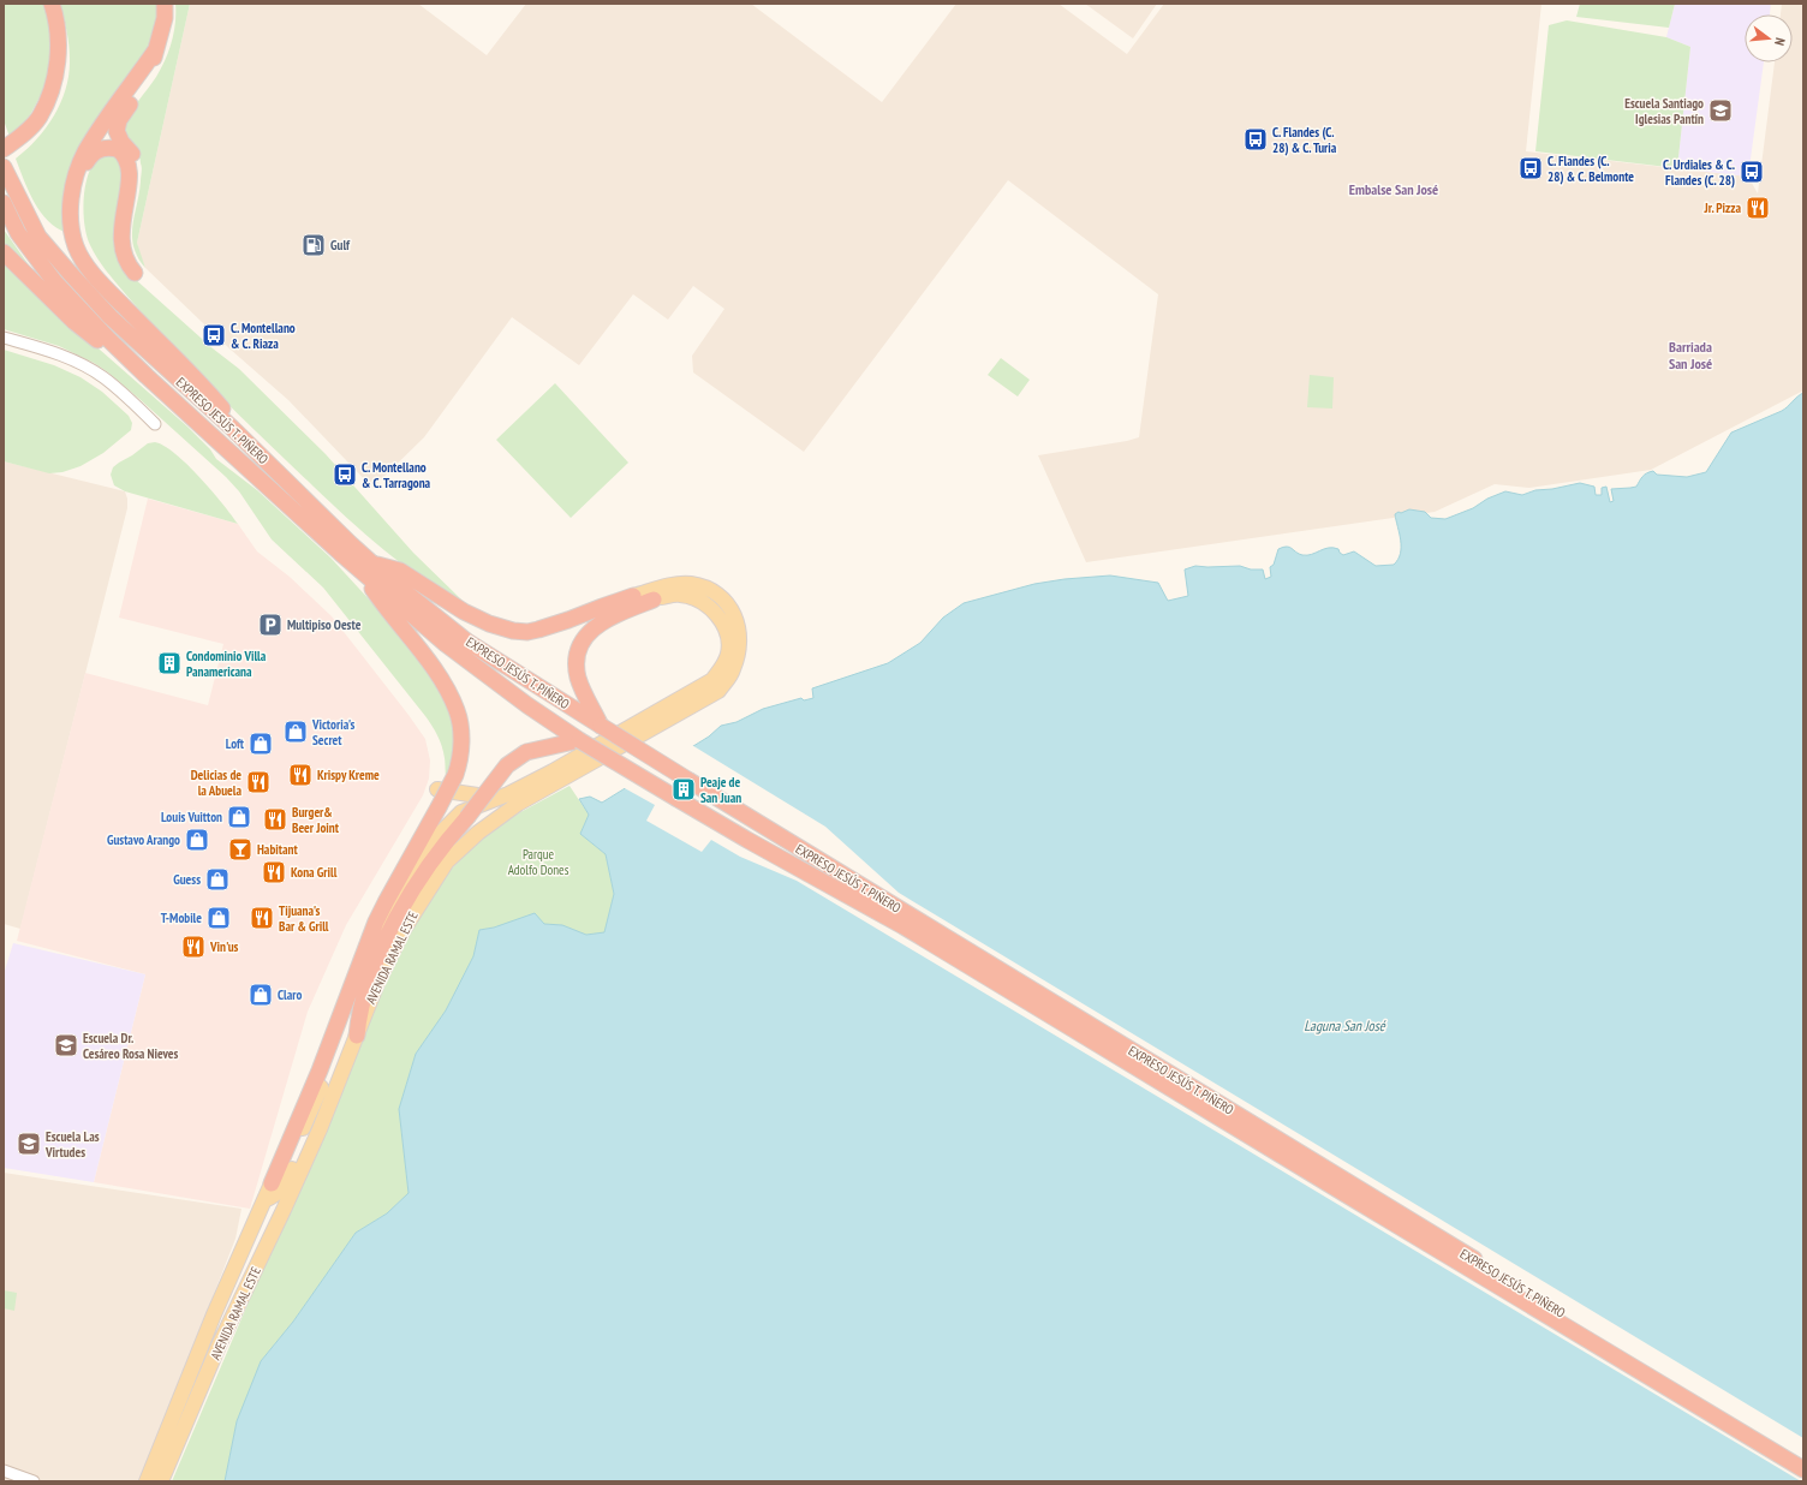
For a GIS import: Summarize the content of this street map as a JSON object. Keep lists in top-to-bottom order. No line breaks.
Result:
{"streets":{"highway":["EXPRESO JESÚS T. PIÑERO"],"main road":["AVENIDA RAMAL ESTE"]},"districts":["Embalse San José","Barriada San José"],"water":["Laguna San José"],"parks":["Parque Adolfo Dones"],"places":{"school or university":["Escuela Santiago Iglesias Pantín","Escuela Dr. Cesáreo Rosa Nieves","Escuela Las Virtudes"],"bus stop":["C. Flandes (C. 28) & C. Turia","C. Flandes (C. 28) & C. Belmonte","C. Urdiales & C. Flandes (C. 28)","C. Montellano & C. Riaza","C. Montellano & C. Tarragona"],"restaurant":["Jr. Pizza","Krispy Kreme","Delicias de la Abuela","Burger& Beer Joint","Kona Grill","Tijuana's Bar & Grill","Vin'us"],"fuel station":["Gulf"],"parking":["Multipiso Oeste"],"building":["Condominio Villa Panamericana","Peaje de San Juan"],"shop":["Victoria's Secret","Loft","Louis Vuitton","Gustavo Arango","Guess","T-Mobile","Claro"],"bar":["Habitant"]},"north":"right"}
